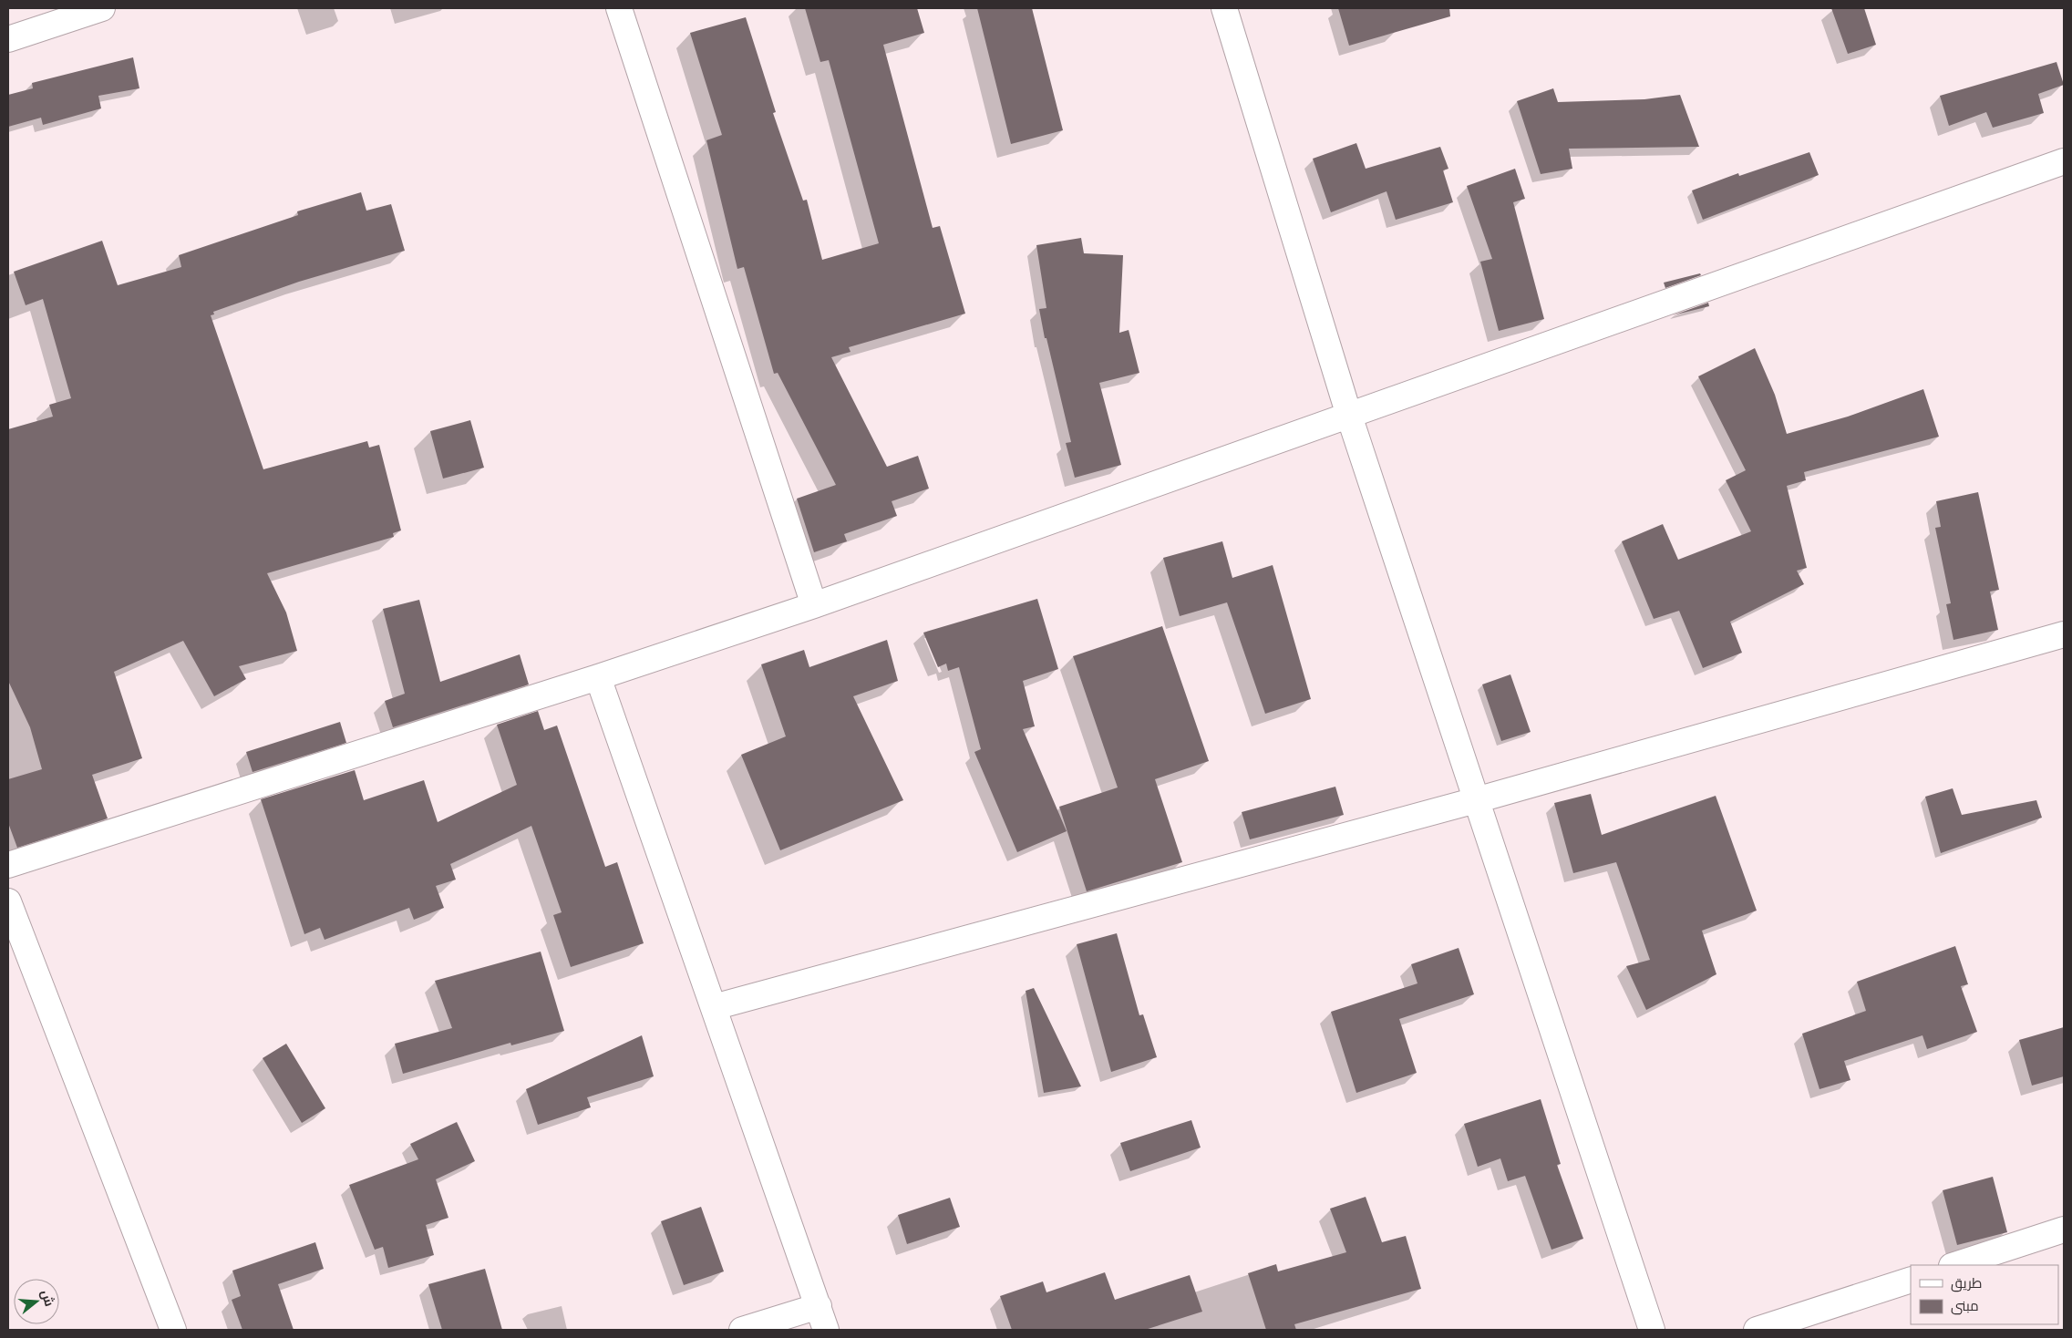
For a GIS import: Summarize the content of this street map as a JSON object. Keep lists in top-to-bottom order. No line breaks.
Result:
{"legend":["طريق","مبنى"],"north":"right"}
